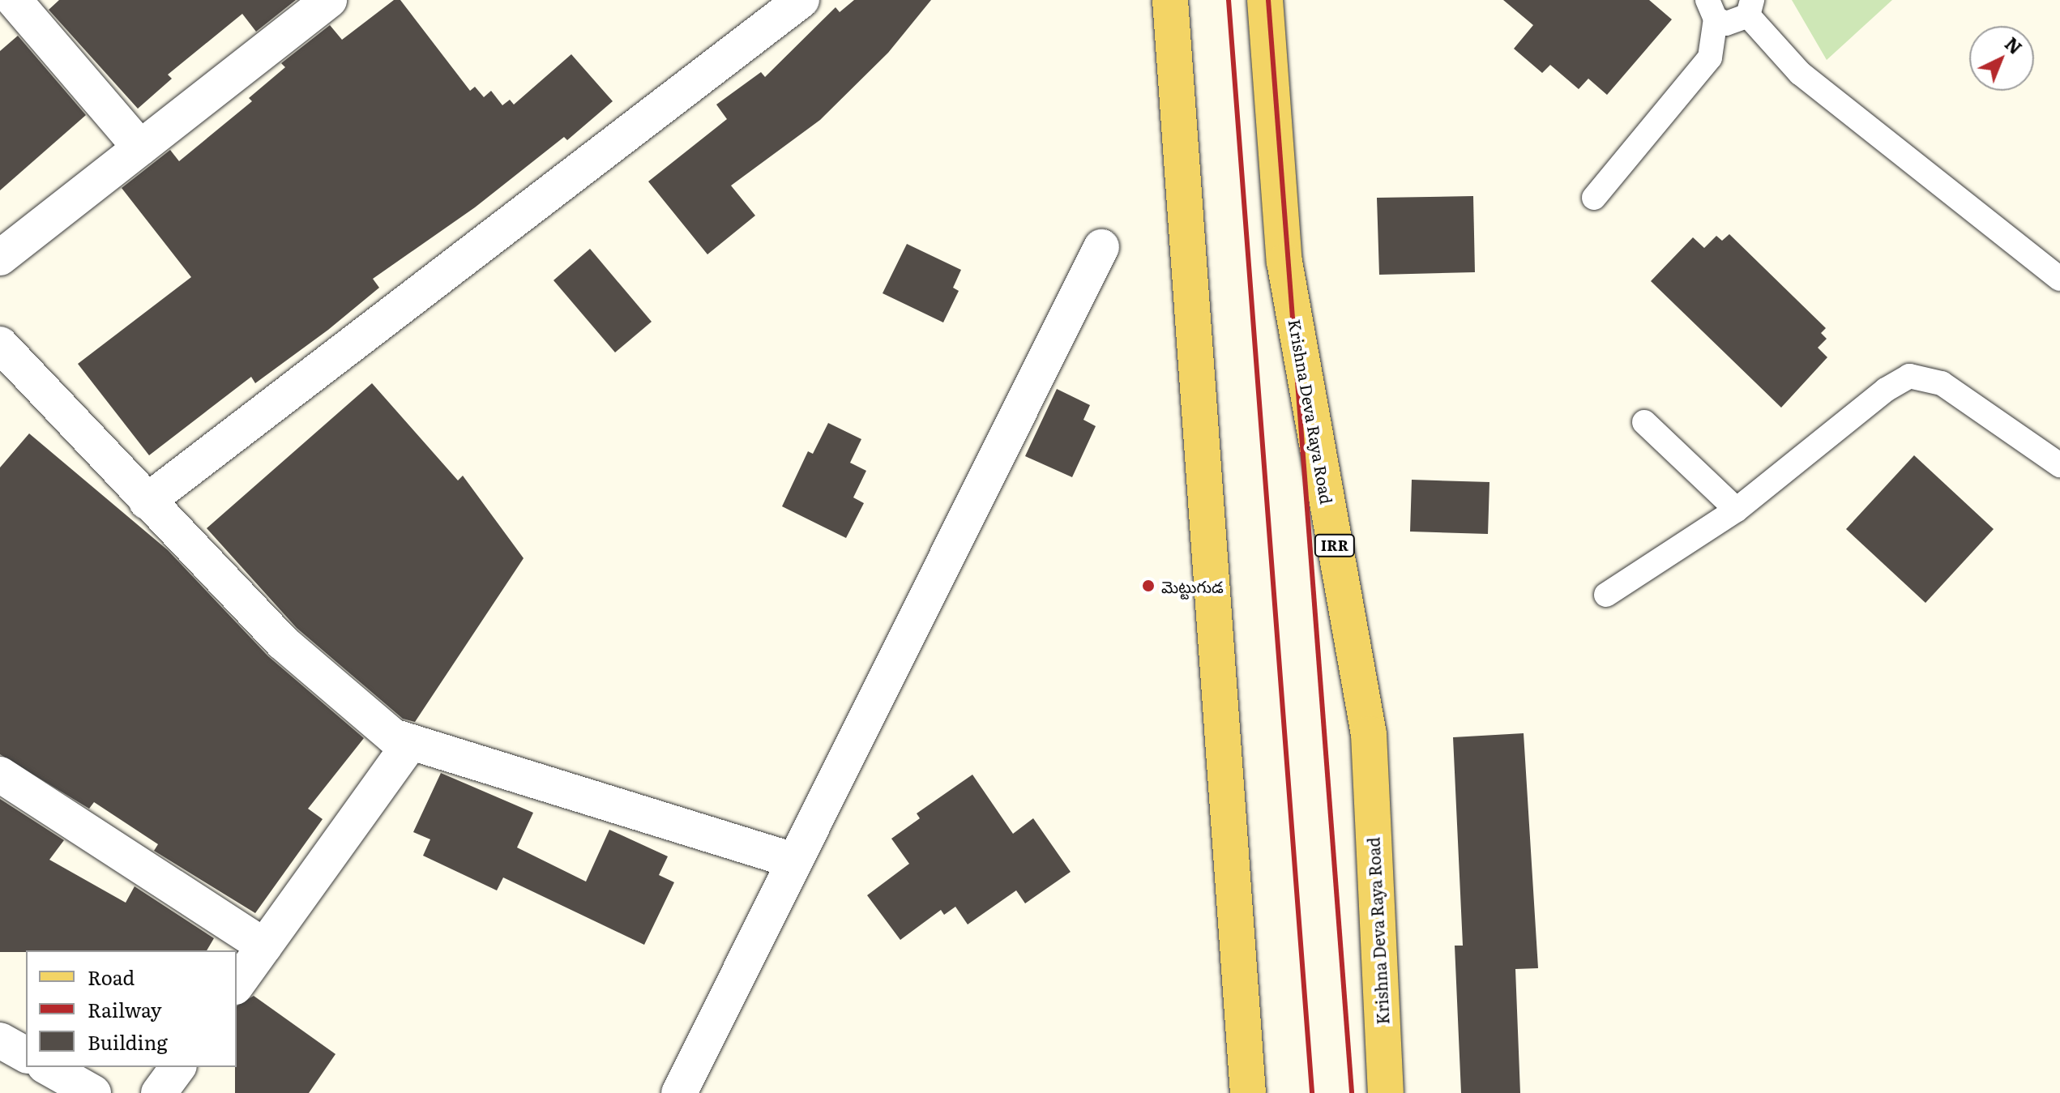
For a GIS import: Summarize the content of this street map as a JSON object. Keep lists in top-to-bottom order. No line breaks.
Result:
{"streets":{"main road":["Krishna Deva Raya Road","IRR"]},"places":["మెట్టుగుడ"],"legend":["Road","Railway","Building"],"north":"top right"}
